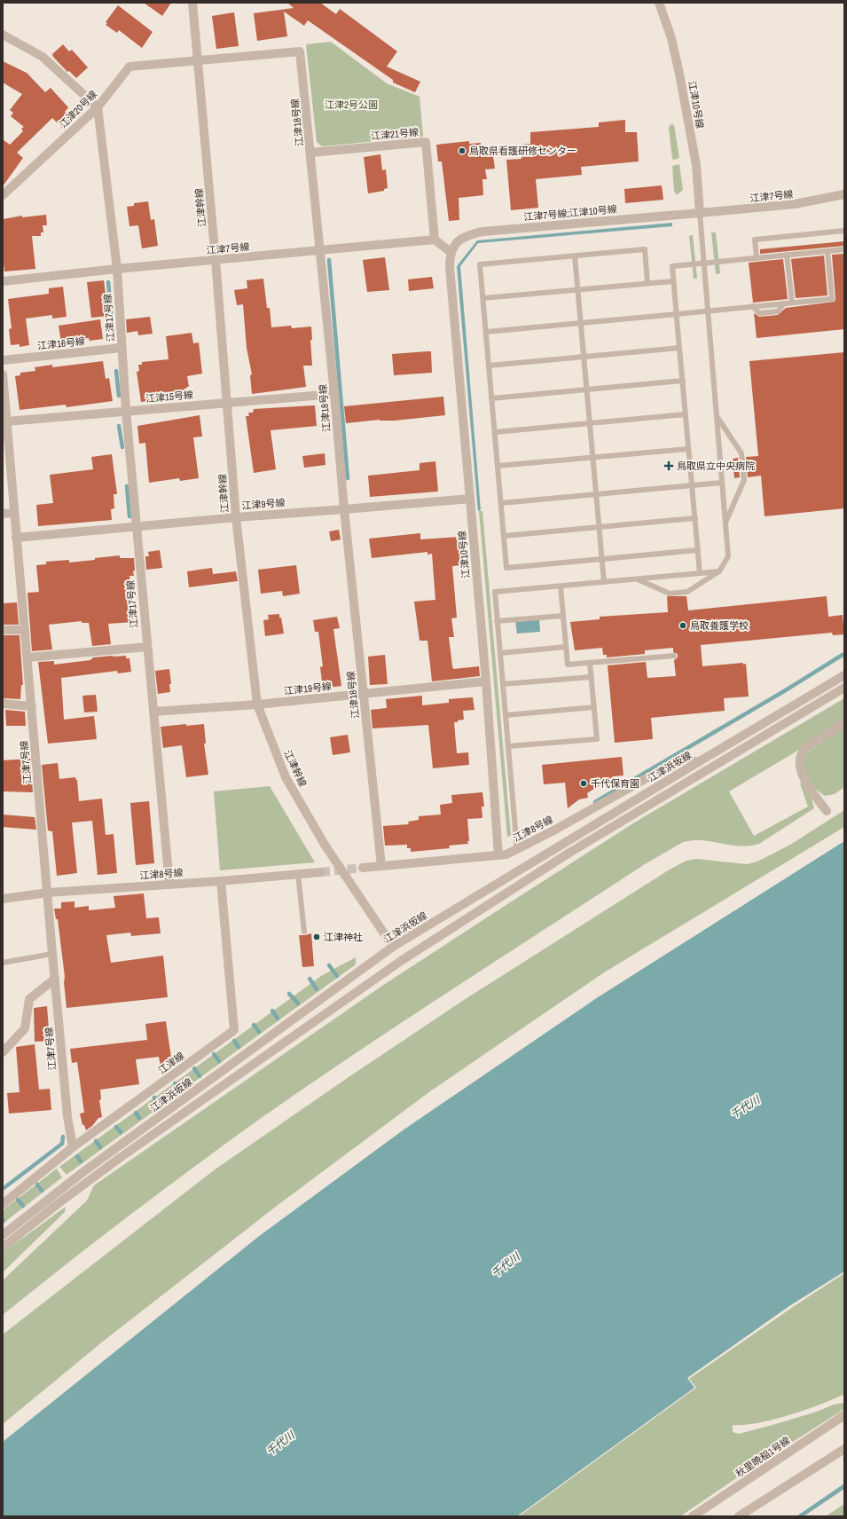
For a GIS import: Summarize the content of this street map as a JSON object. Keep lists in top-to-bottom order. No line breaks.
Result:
{"streets":{"street":["江津10号線","江津20号線","江津18号線","江津21号線","江津7号線","江津幹線","江津7号線;江津10号線","江津17号線","江津16号線","江津15号線","江津9号線","江津19号線","江津浜坂線","江津8号線","江津線","秋里晩稲1号線"]},"crossings":[["江津10号線","江津7号線"],["江津10号線","江津7号線;江津10号線"],["江津10号線","江津9号線"],["江津10号線","江津19号線"],["江津10号線","江津8号線"],["江津20号線","江津18号線"],["江津20号線","江津幹線"],["江津20号線","江津17号線"],["江津18号線","江津21号線"],["江津18号線","江津7号線"],["江津18号線","江津幹線"],["江津18号線","江津15号線"],["江津18号線","江津9号線"],["江津18号線","江津19号線"],["江津18号線","江津8号線"],["江津21号線","江津7号線"],["江津7号線","江津幹線"],["江津7号線","江津7号線;江津10号線"],["江津7号線","江津17号線"],["江津7号線","江津15号線"],["江津7号線","江津9号線"],["江津7号線","江津8号線"],["江津7号線","江津線"],["江津幹線","江津15号線"],["江津幹線","江津9号線"],["江津幹線","江津19号線"],["江津幹線","江津浜坂線"],["江津17号線","江津16号線"],["江津17号線","江津15号線"],["江津17号線","江津9号線"],["江津17号線","江津19号線"],["江津浜坂線","江津8号線"],["江津8号線","江津線"]],"water":["千代川"],"parks":["江津2号公園"],"places":{"other":["鳥取県看護研修センター","鳥取養護学校","千代保育園","江津神社"],"health":["鳥取県立中央病院"]}}
